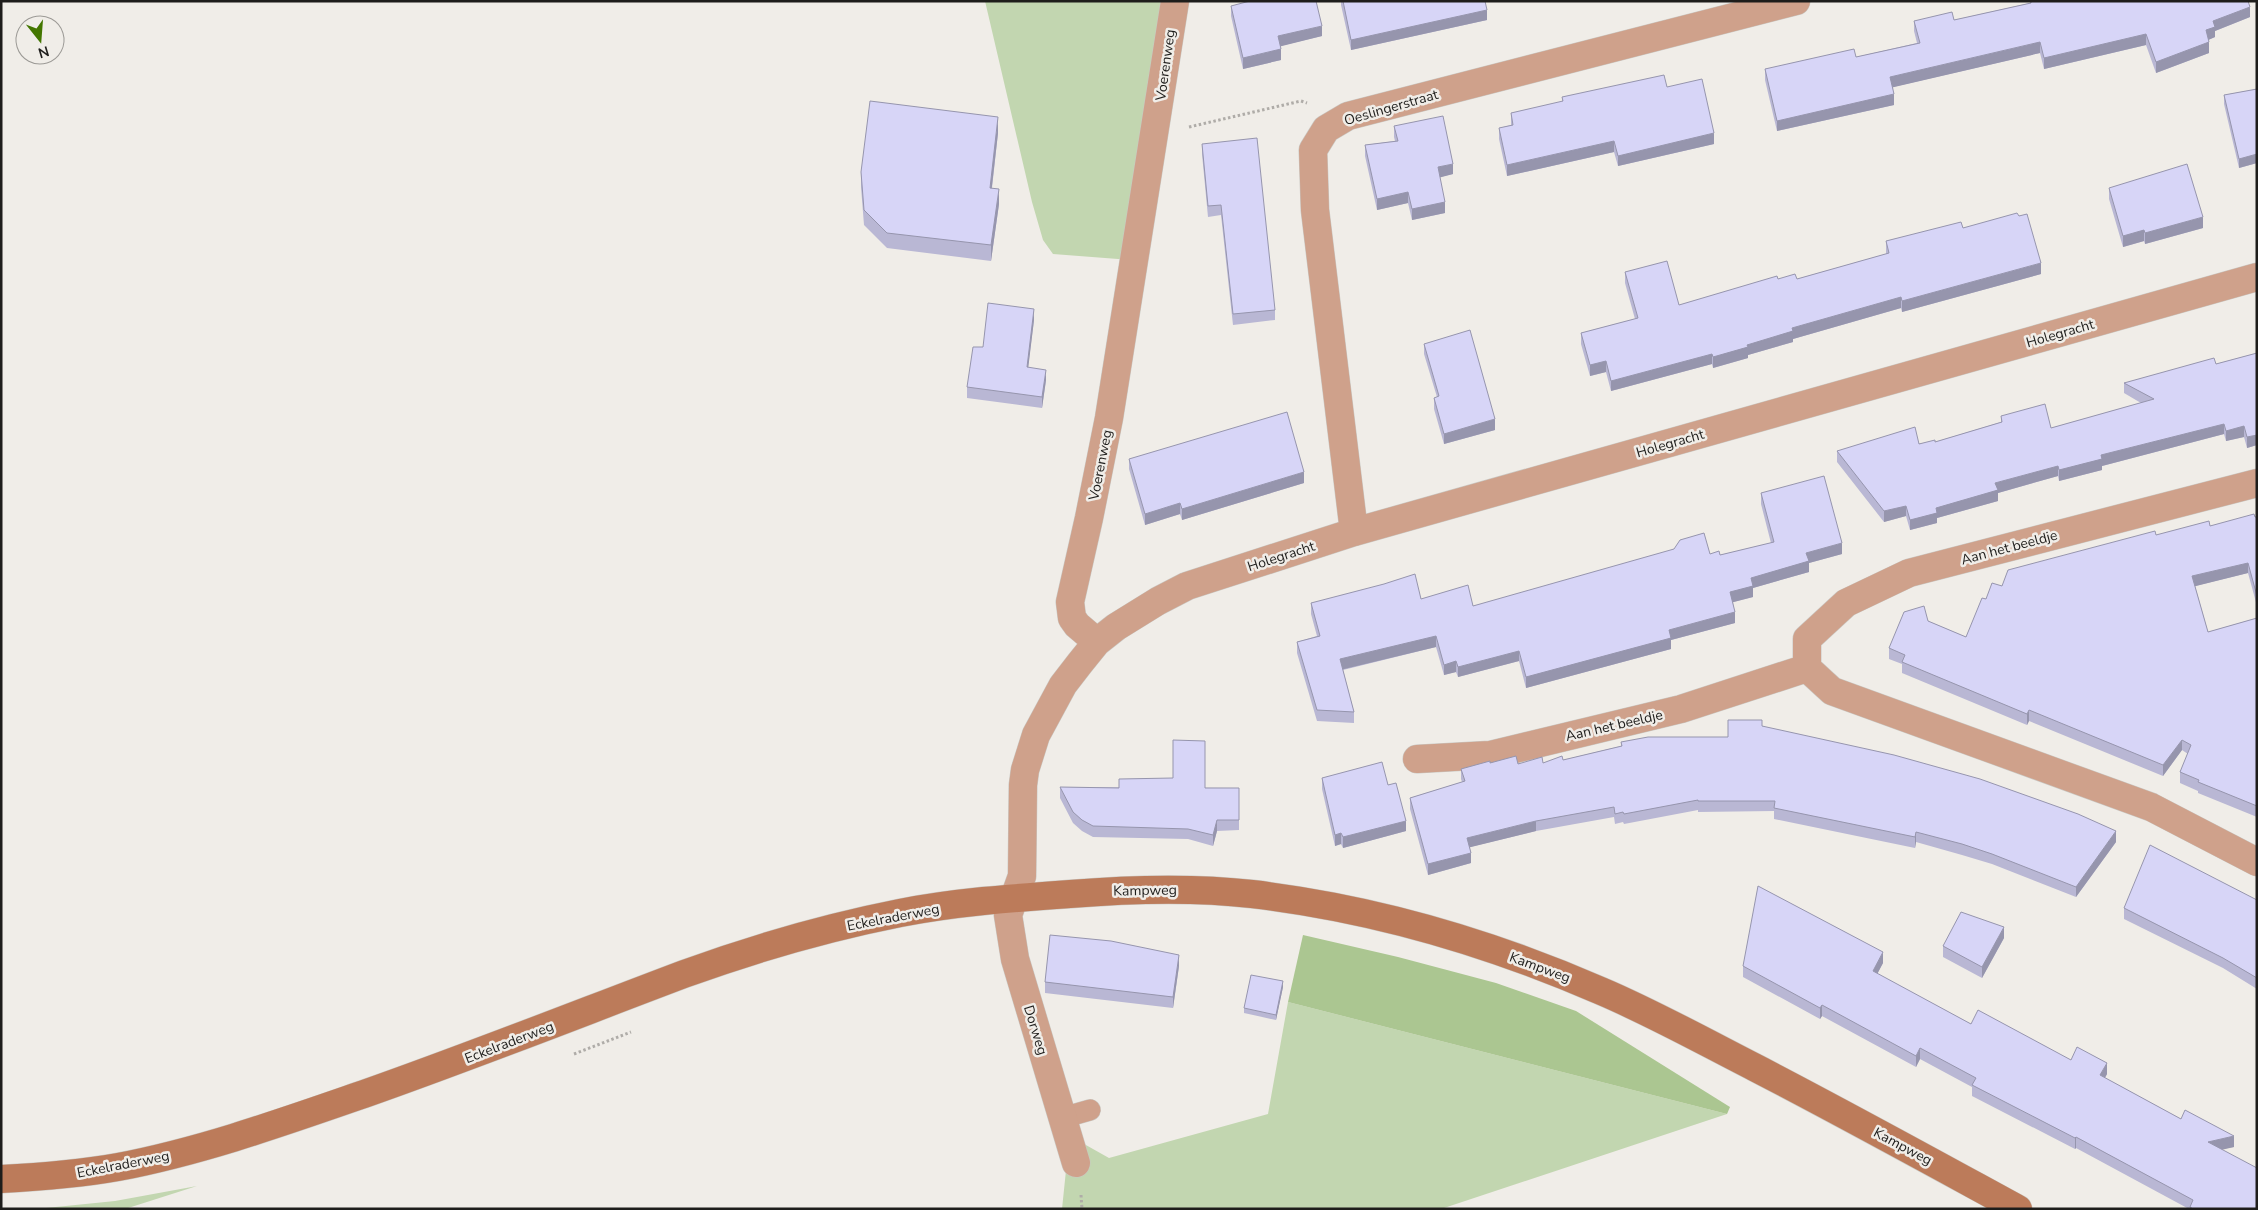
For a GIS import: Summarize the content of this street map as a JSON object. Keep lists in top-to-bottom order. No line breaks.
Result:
{"streets":{"main road":["Kampweg","Eckelraderweg"],"street":["Voerenweg","Oeslingerstraat","Holegracht","Aan het beeldje","Dorweg"]},"crossings":[["Voerenweg","Holegracht"],["Oeslingerstraat","Holegracht"],["Kampweg","Eckelraderweg"],["Kampweg","Dorweg"],["Eckelraderweg","Dorweg"]],"north":"bottom"}
